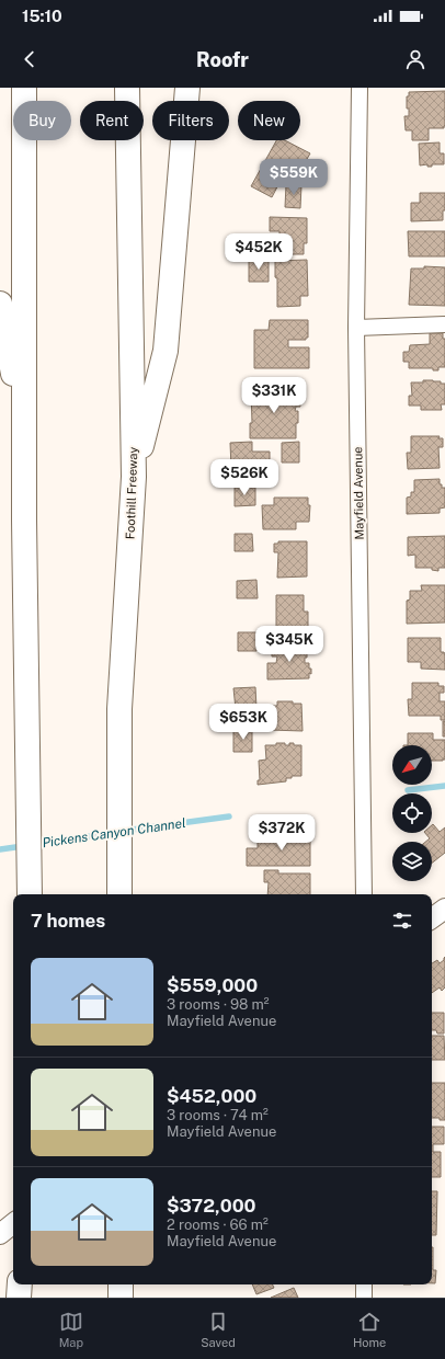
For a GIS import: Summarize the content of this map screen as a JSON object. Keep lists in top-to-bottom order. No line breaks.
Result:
{"streets":{"highway":["Foothill Freeway"],"street":["Mayfield Avenue"]},"water":["Pickens Canyon Channel"],"north":"bottom left","page":{"status":"15:10","header":"Roofr","chip":["Buy","Rent","Filters","New"],"price":["$559K","$452K","$331K","$526K","$345K","$653K","$372K"],"heading":"7 homes","list":[{"name":"$559,000","note":"3 rooms · 98 m² · Mayfield Avenue"},{"name":"$452,000","note":"3 rooms · 74 m² · Mayfield Avenue"},{"name":"$372,000","note":"2 rooms · 66 m² · Mayfield Avenue"}],"tabs":["Map","Saved","Home"]}}
